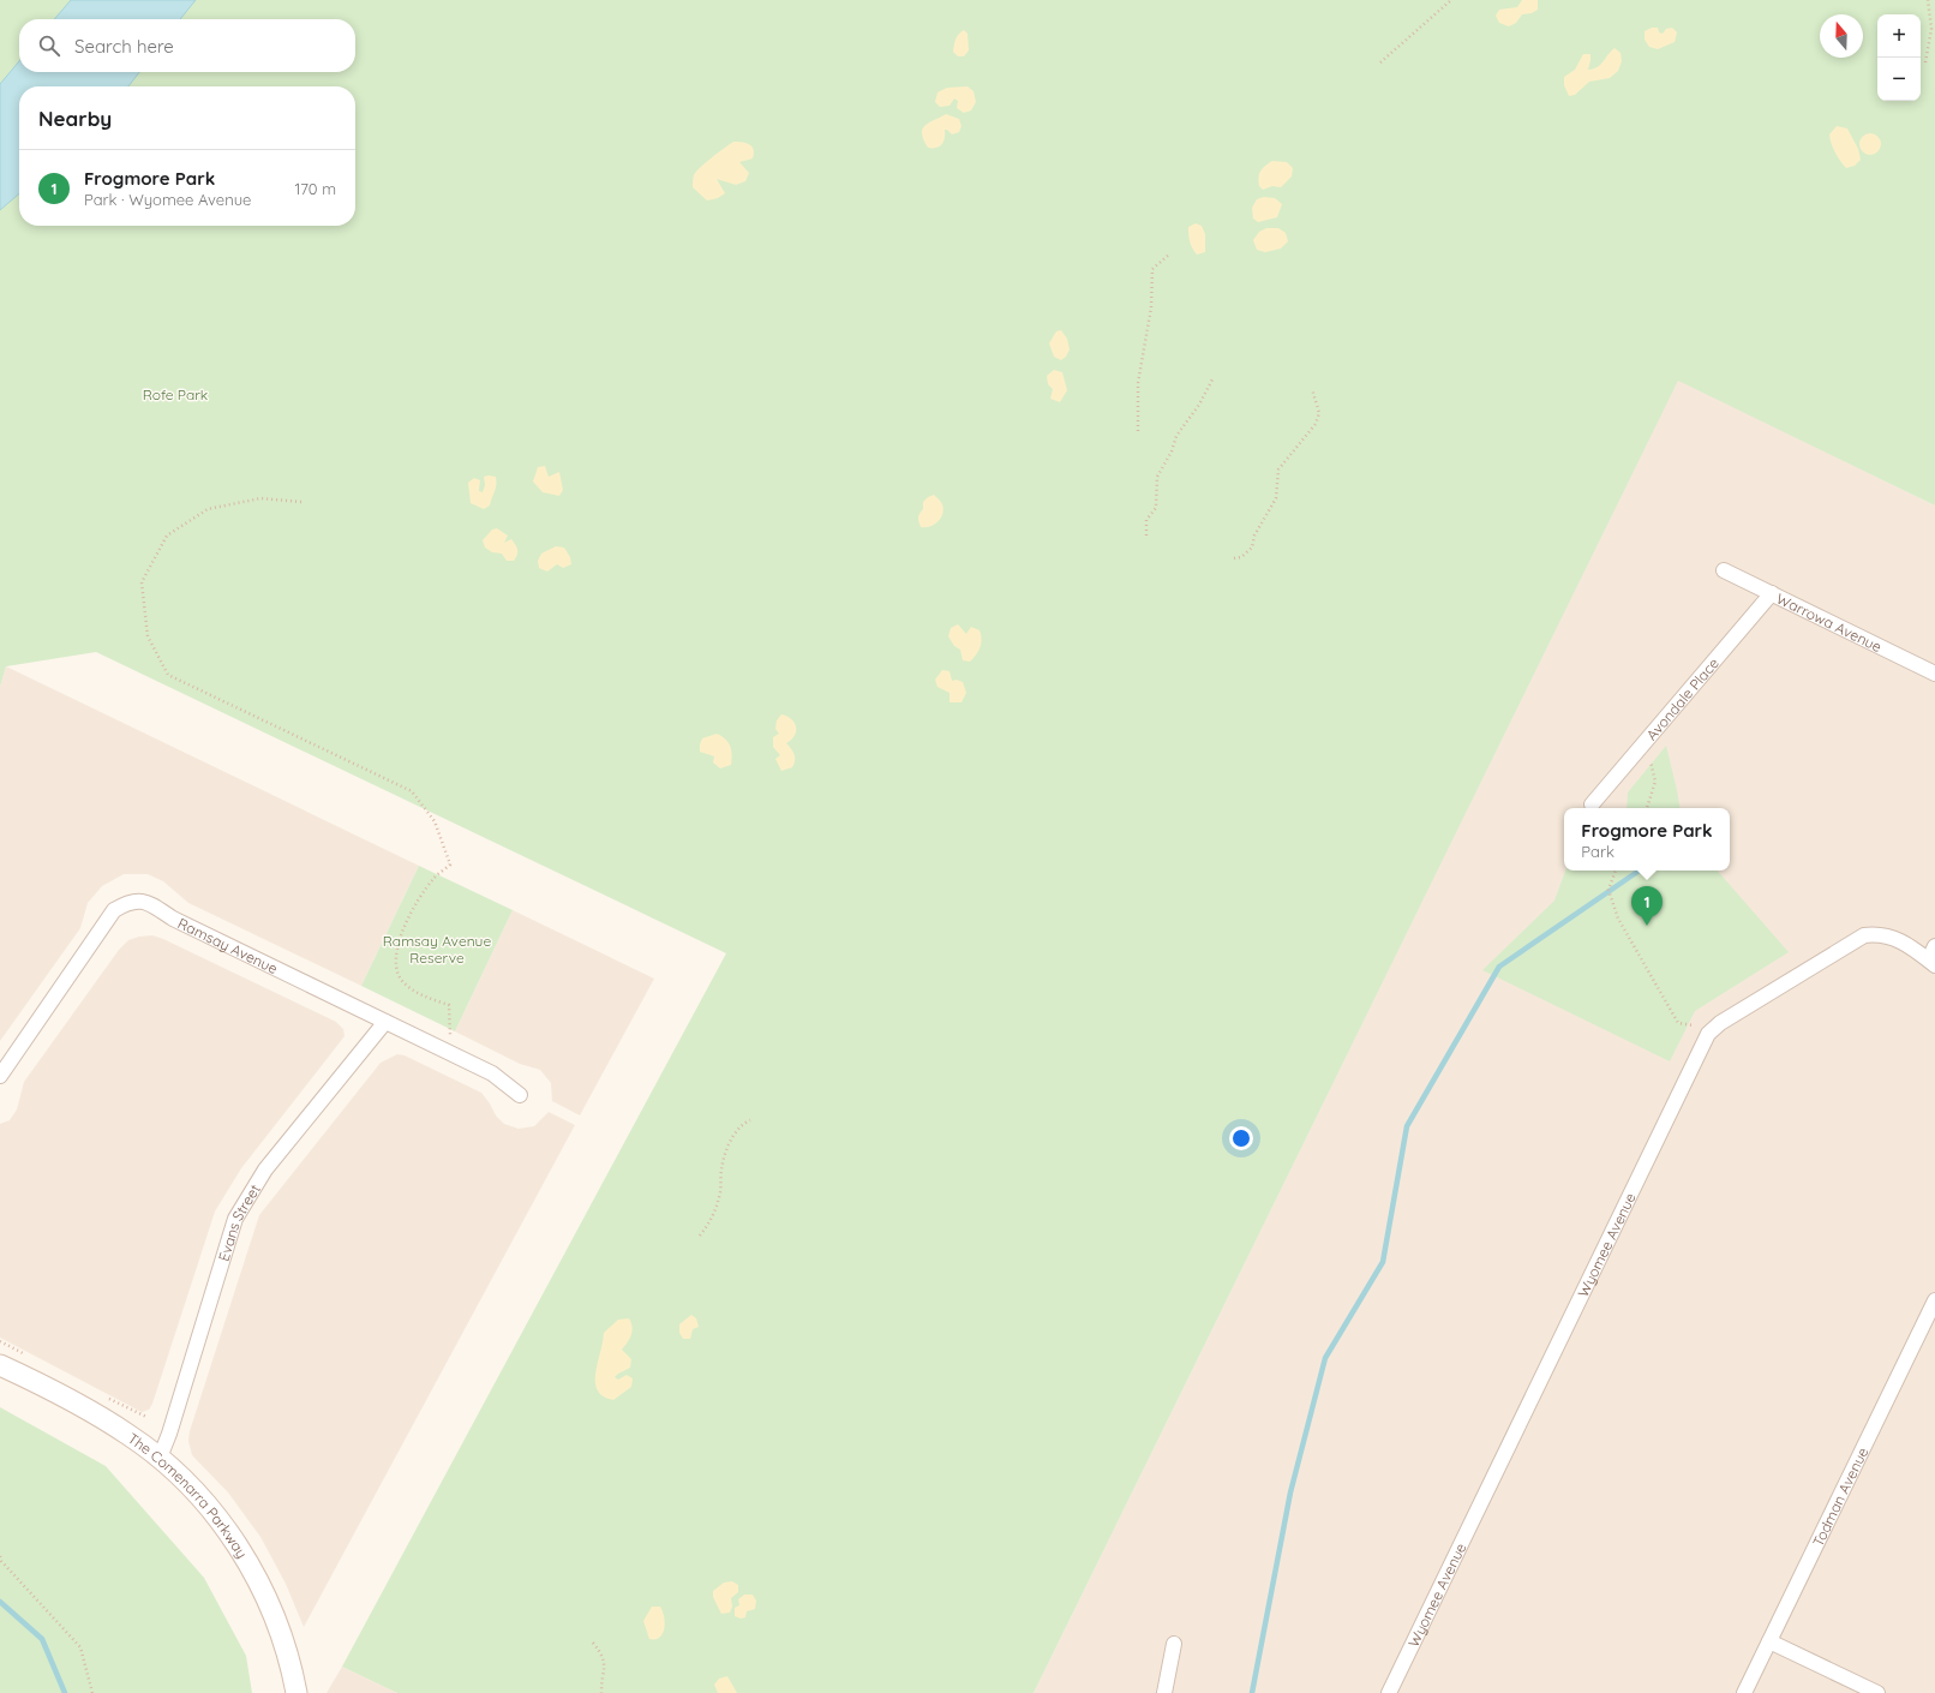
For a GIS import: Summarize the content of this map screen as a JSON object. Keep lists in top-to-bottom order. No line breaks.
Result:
{"streets":{"main road":["The Comenarra Parkway"],"street":["Warrowa Avenue","Avondale Place","Ramsay Avenue","Evans Street","Wyomee Avenue","Todman Avenue"]},"crossings":[["Warrowa Avenue","Avondale Place"],["Ramsay Avenue","Evans Street"],["Evans Street","The Comenarra Parkway"]],"parks":["Rofe Park","Ramsay Avenue Reserve"],"north":"top","page":{"map_buttons":["+","−"],"search":"Search here","heading":"Nearby","list":[{"mark":"1","name":"Frogmore Park","note":"Park · Wyomee Avenue","value":"170 m"}],"popup":["Frogmore Park","Park"],"pins":"1"}}
